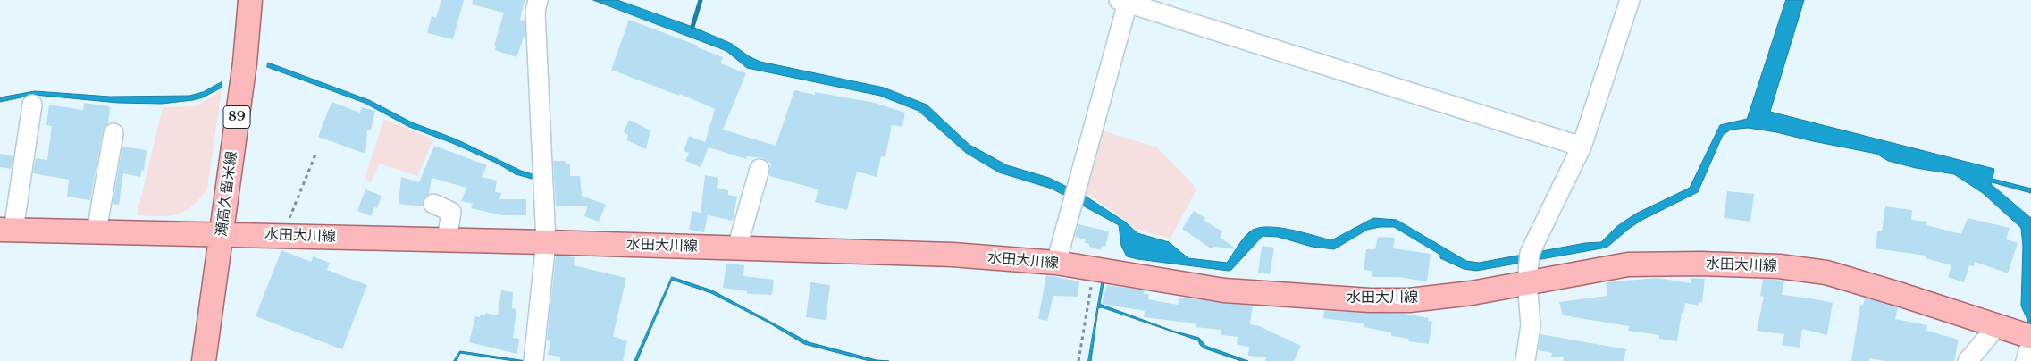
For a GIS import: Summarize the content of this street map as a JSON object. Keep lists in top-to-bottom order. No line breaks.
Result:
{"streets":{"main road":["89","瀬高久留米線","水田大川線"]},"crossings":[["瀬高久留米線","水田大川線"]]}
